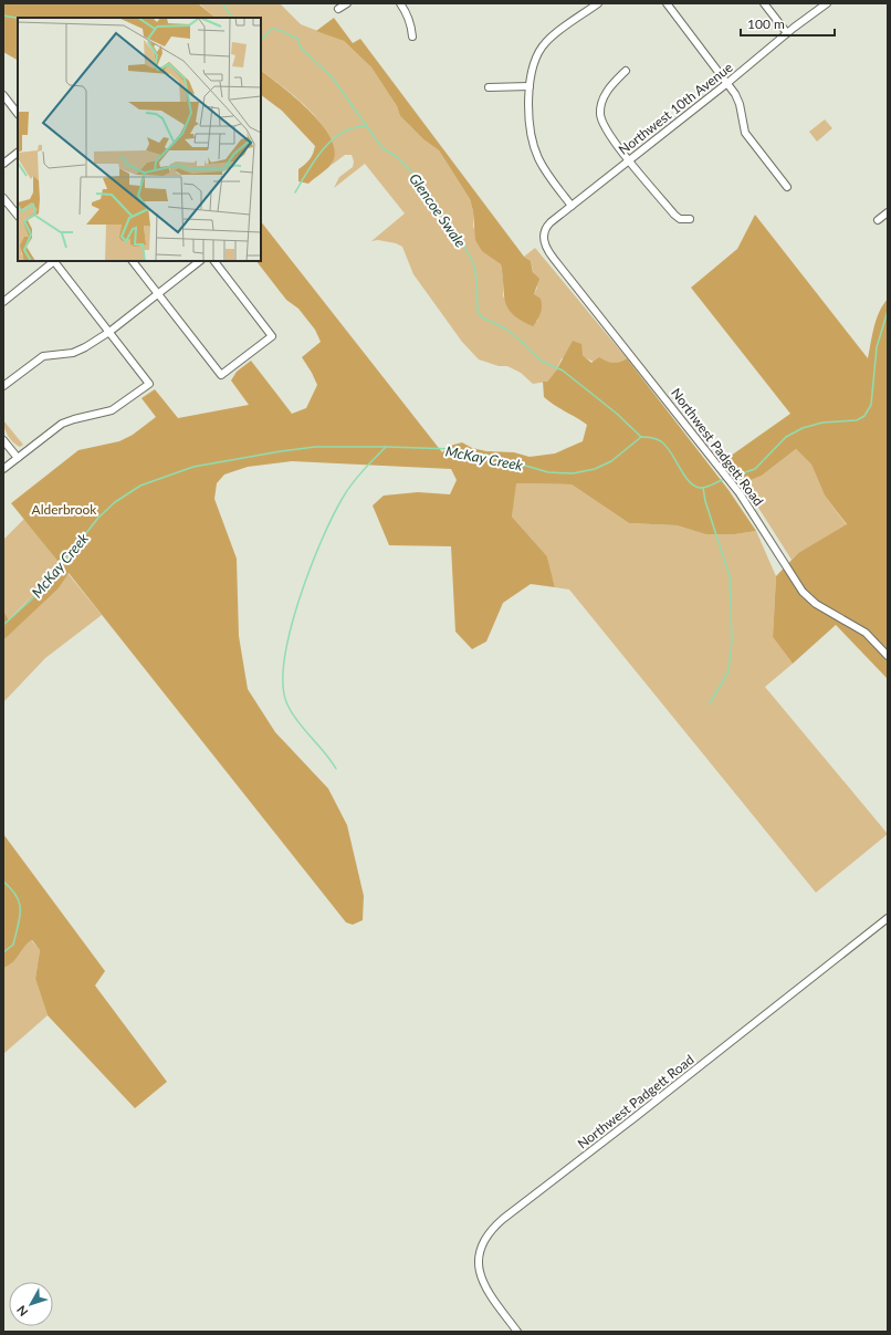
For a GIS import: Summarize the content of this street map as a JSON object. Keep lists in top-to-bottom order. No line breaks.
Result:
{"streets":{"street":["Northwest 10th Avenue","Northwest Padgett Road"]},"crossings":[["Northwest 10th Avenue","Northwest Padgett Road"]],"water":["Glencoe Swale","McKay Creek"],"parks":["Alderbrook"],"scale_bar":"100 m","north":"bottom left"}
